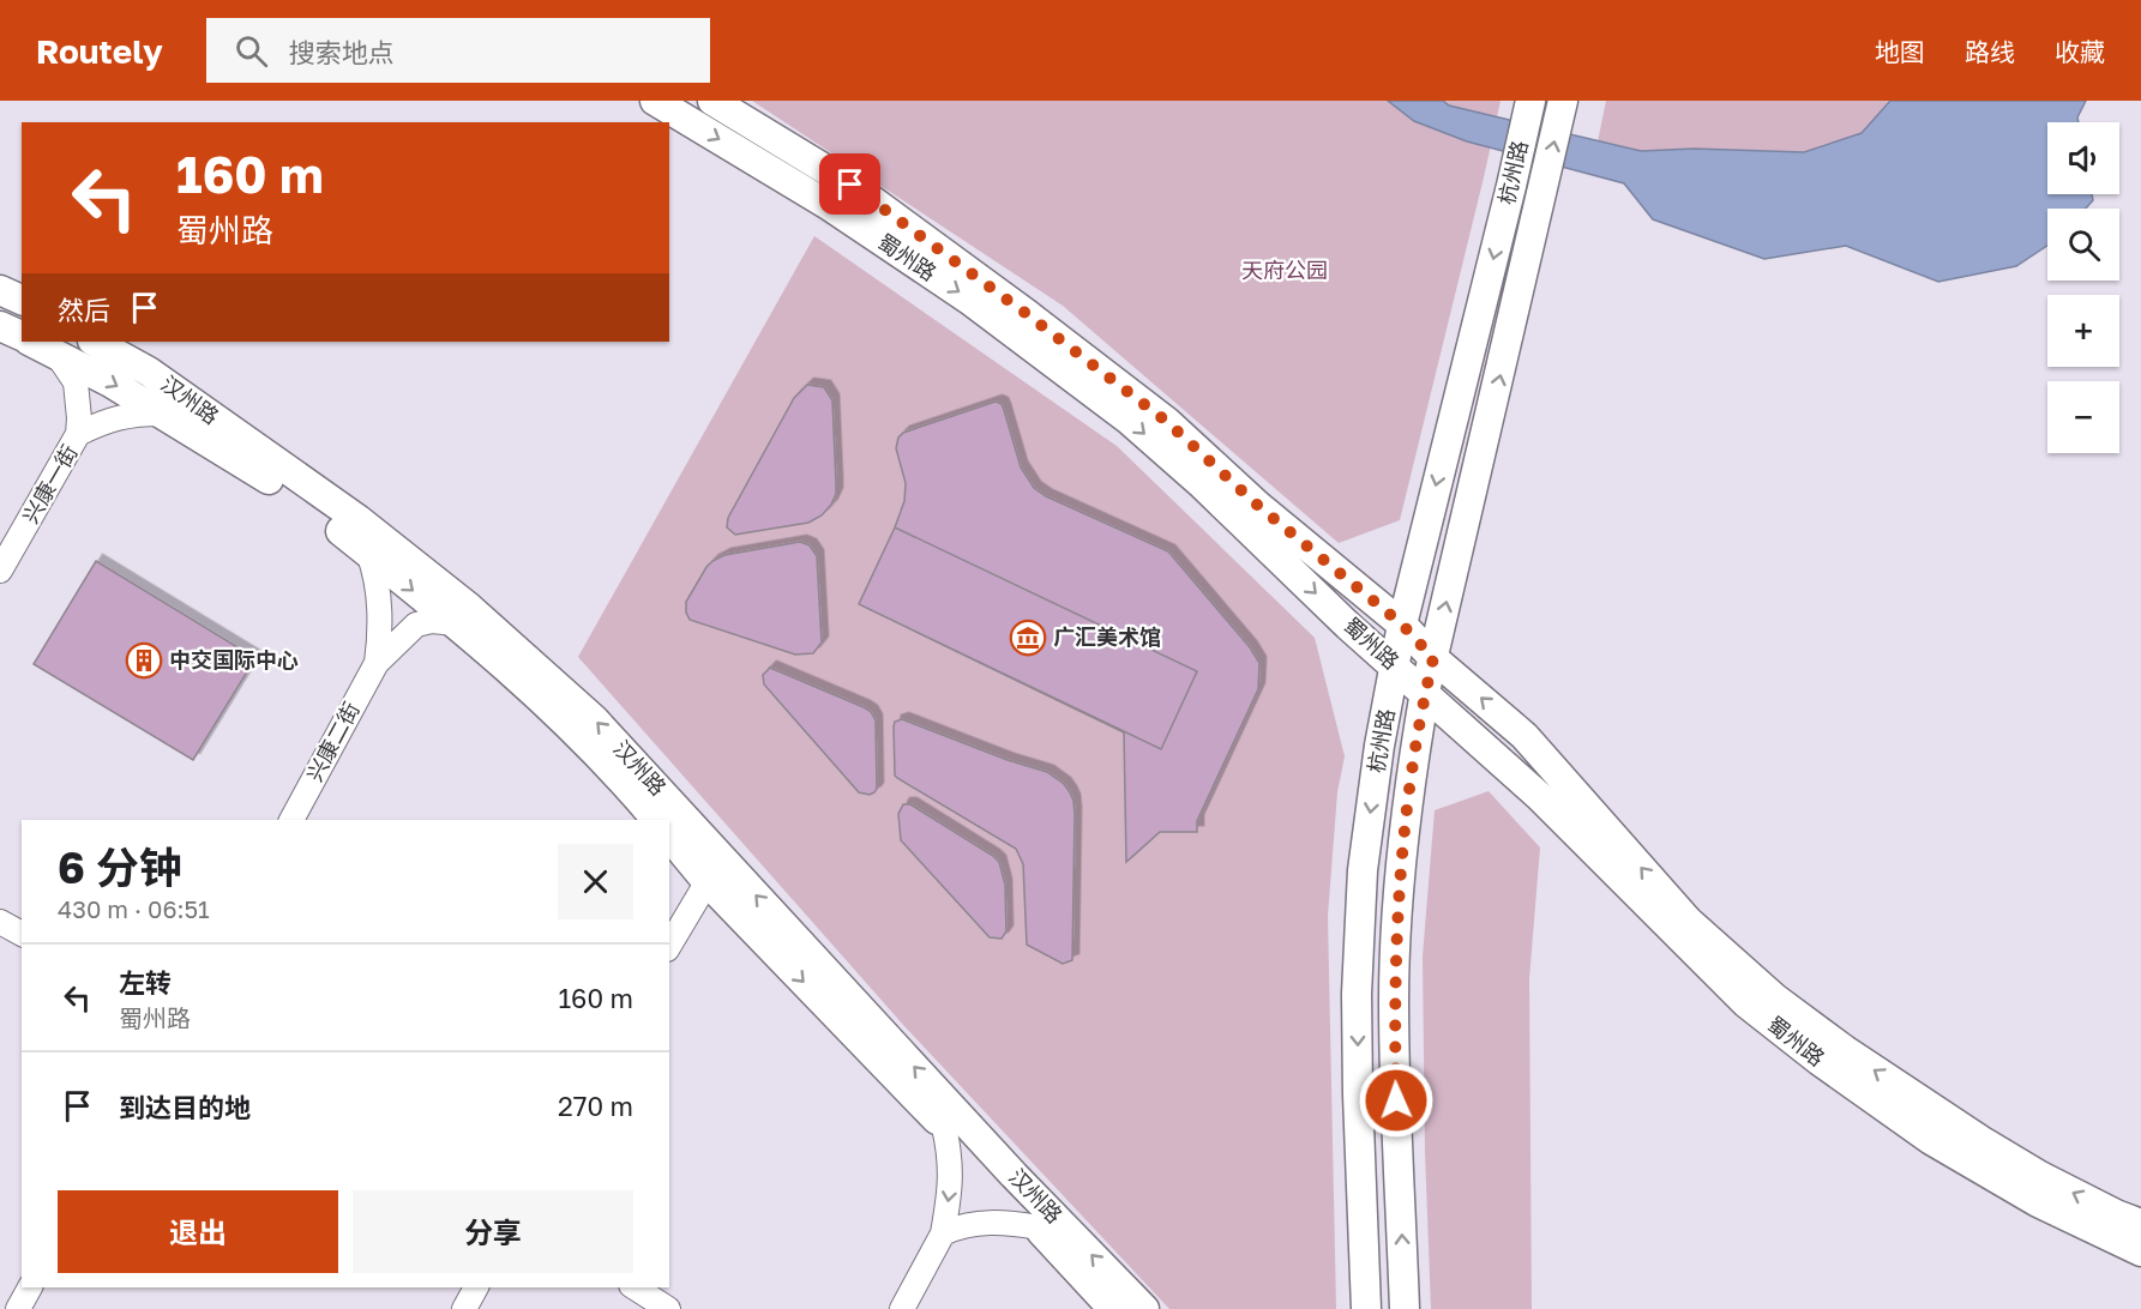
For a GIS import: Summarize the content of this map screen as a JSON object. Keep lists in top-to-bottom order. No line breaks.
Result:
{"streets":{"main road":["杭州路","蜀州路","汉州路"],"street":["兴康一街","兴康二街"]},"crossings":[["杭州路","蜀州路"]],"parks":["天府公园"],"places":{"museum":["广汇美术馆"],"building":["中交国际中心"]},"page":{"header":"Routely","search":"搜索地点","nav":["地图","路线","收藏"],"map_buttons":["+","−"],"turn":["160 m","蜀州路"],"then":"然后","heading":["6 分钟","430 m · 06:51"],"list":[{"name":"左转","note":"蜀州路","value":"160 m"},{"name":"到达目的地","value":"270 m"}],"buttons":["退出","分享"]}}
